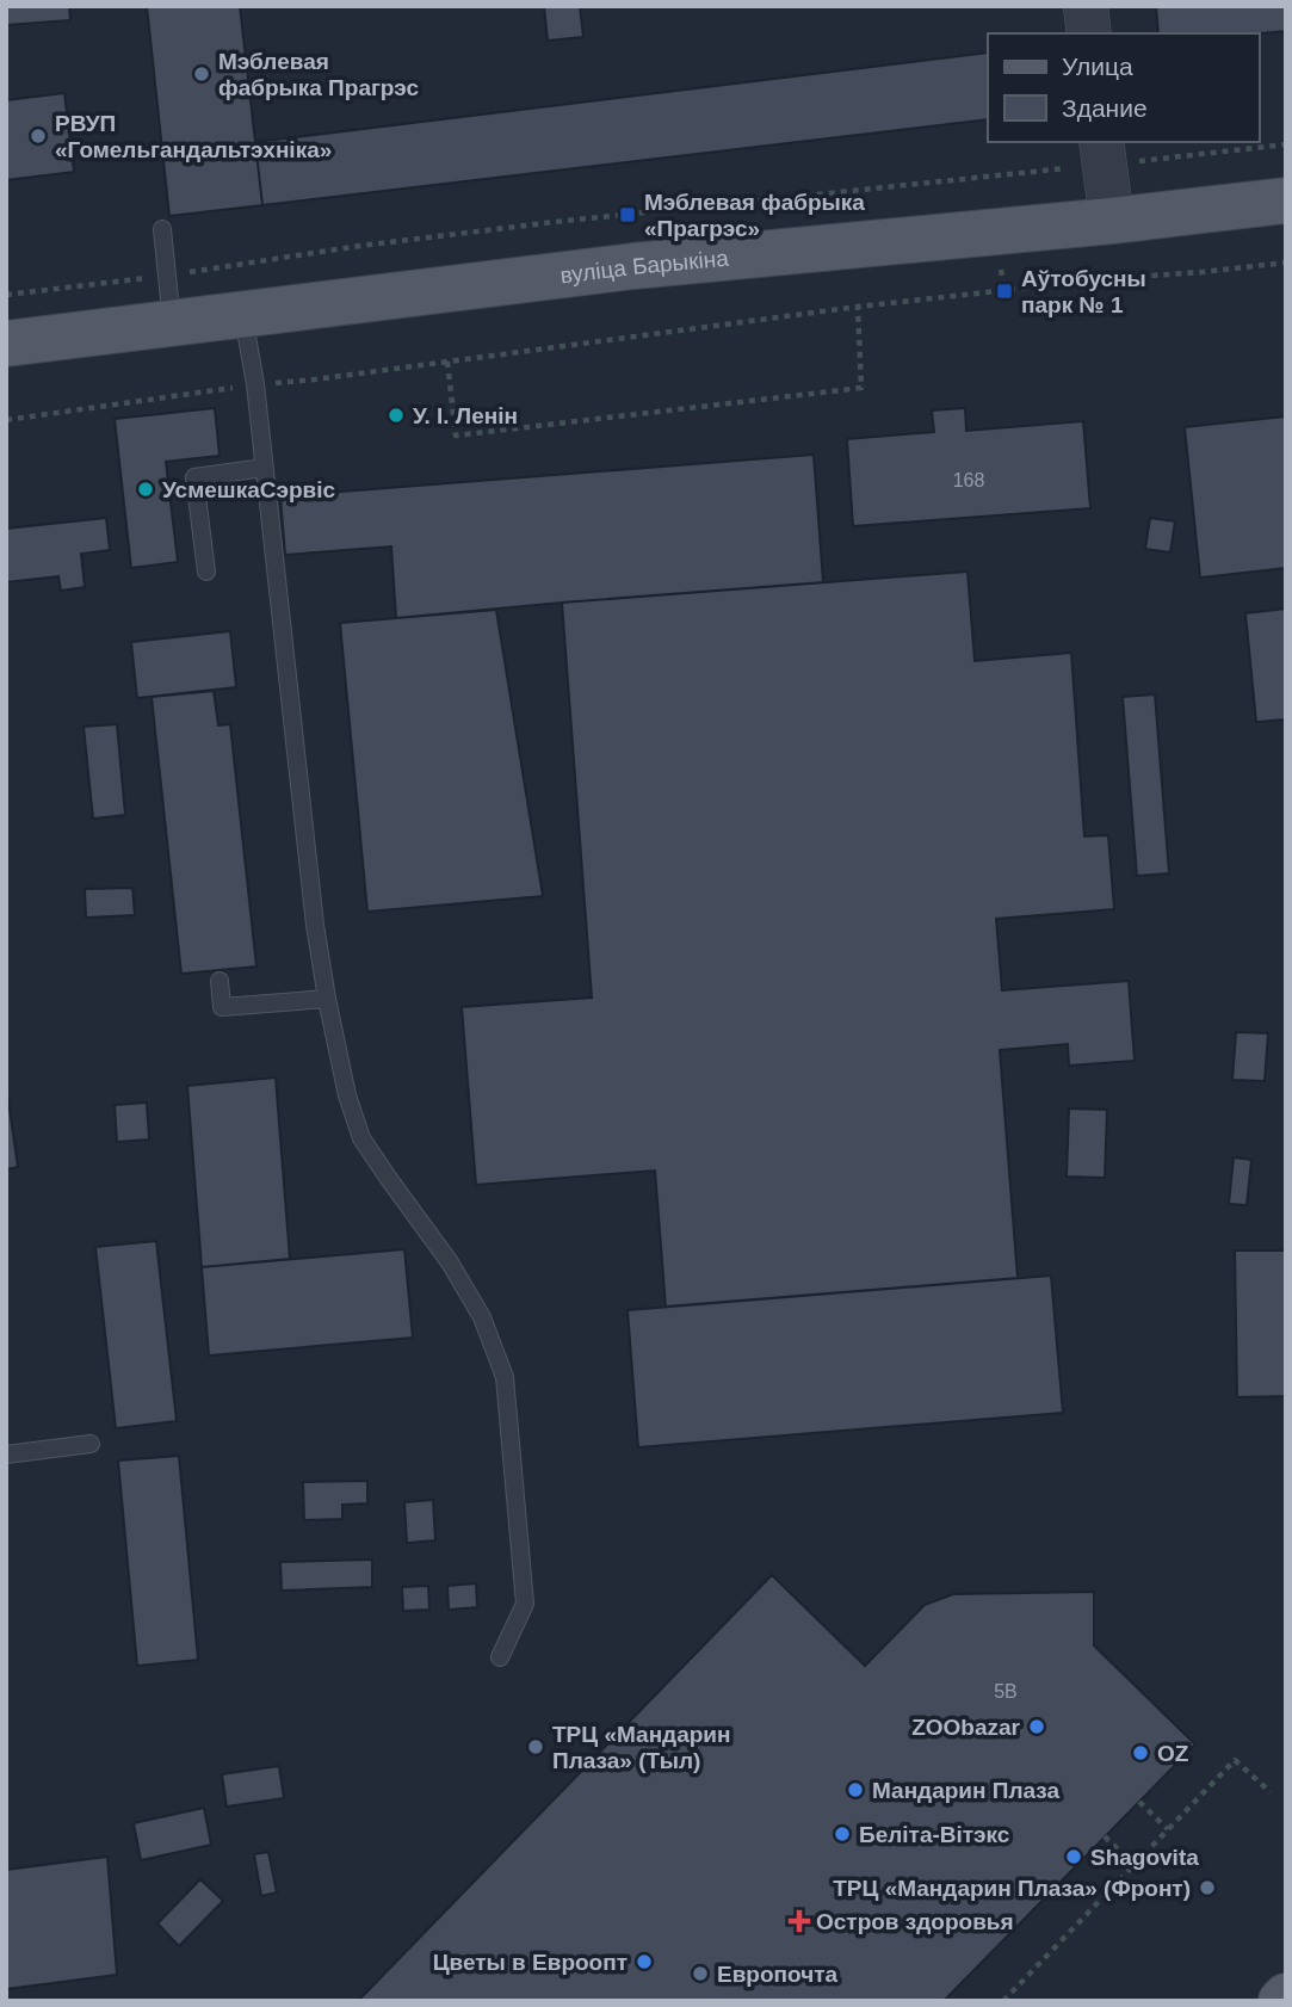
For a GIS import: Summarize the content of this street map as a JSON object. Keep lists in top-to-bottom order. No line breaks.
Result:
{"streets":{"main road":["вуліца Барыкіна"]},"places":{"other":["Мэблевая фабрыка Прагрэс","РВУП «Гомельгандальтэхніка»","У. І. Ленін","УсмешкаСэрвіс","ZOObazar","ТРЦ «Мандарин Плаза» (Тыл)","OZ","Мандарин Плаза","Беліта-Вітэкс","Shagovita","ТРЦ «Мандарин Плаза» (Фронт)","Цветы в Евроопт","Европочта"],"transit":["Мэблевая фабрыка «Прагрэс»","Аўтобусны парк № 1"],"health":["Остров здоровья"]},"house_numbers":["168","5В"],"legend":["Улица","Здание"]}
